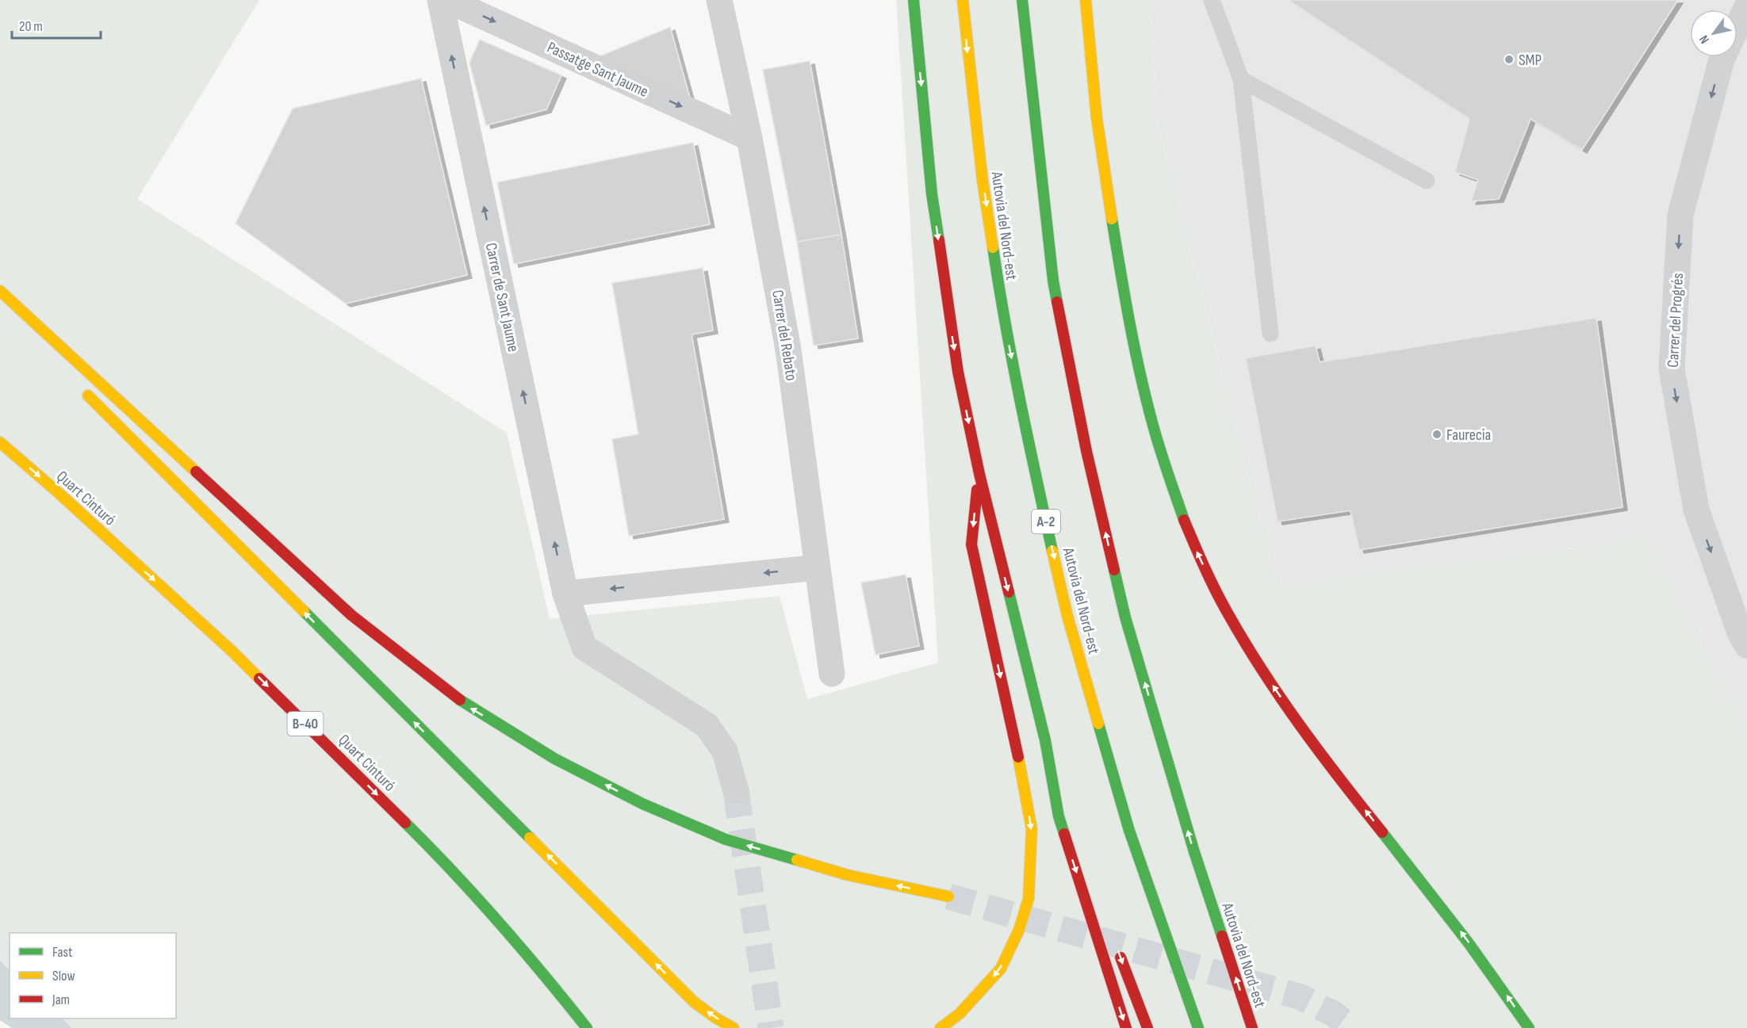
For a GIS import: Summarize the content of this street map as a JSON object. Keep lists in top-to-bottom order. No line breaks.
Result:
{"streets":{"highway":["Autovia del Nord-est","Quart Cinturó","A-2","B-40"],"street":["Passatge Sant Jaume","Carrer de Sant Jaume","Carrer del Progrés","Carrer del Rebato"]},"crossings":[["Passatge Sant Jaume","Carrer del Rebato"]],"one_way":["Passatge Sant Jaume","Carrer de Sant Jaume","Carrer del Progrés"],"places":["SMP","Faurecia"],"legend":["Fast","Slow","Jam"],"scale_bar":"20 m","north":"bottom left"}
